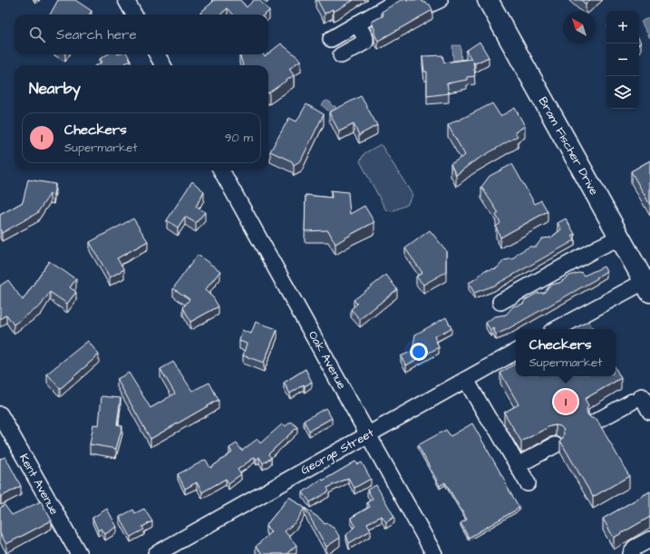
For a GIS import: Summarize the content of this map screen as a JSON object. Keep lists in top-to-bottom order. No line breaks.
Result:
{"streets":{"main road":["Bram Fischer Drive"],"street":["Oak Avenue","George Street","Kent Avenue"]},"crossings":[["Oak Avenue","George Street"]],"north":"top left","page":{"map_buttons":["+","−"],"search":"Search here","heading":"Nearby","list":[{"mark":"1","name":"Checkers","note":"Supermarket","value":"90 m"}],"popup":["Checkers","Supermarket"],"pins":"1"}}
